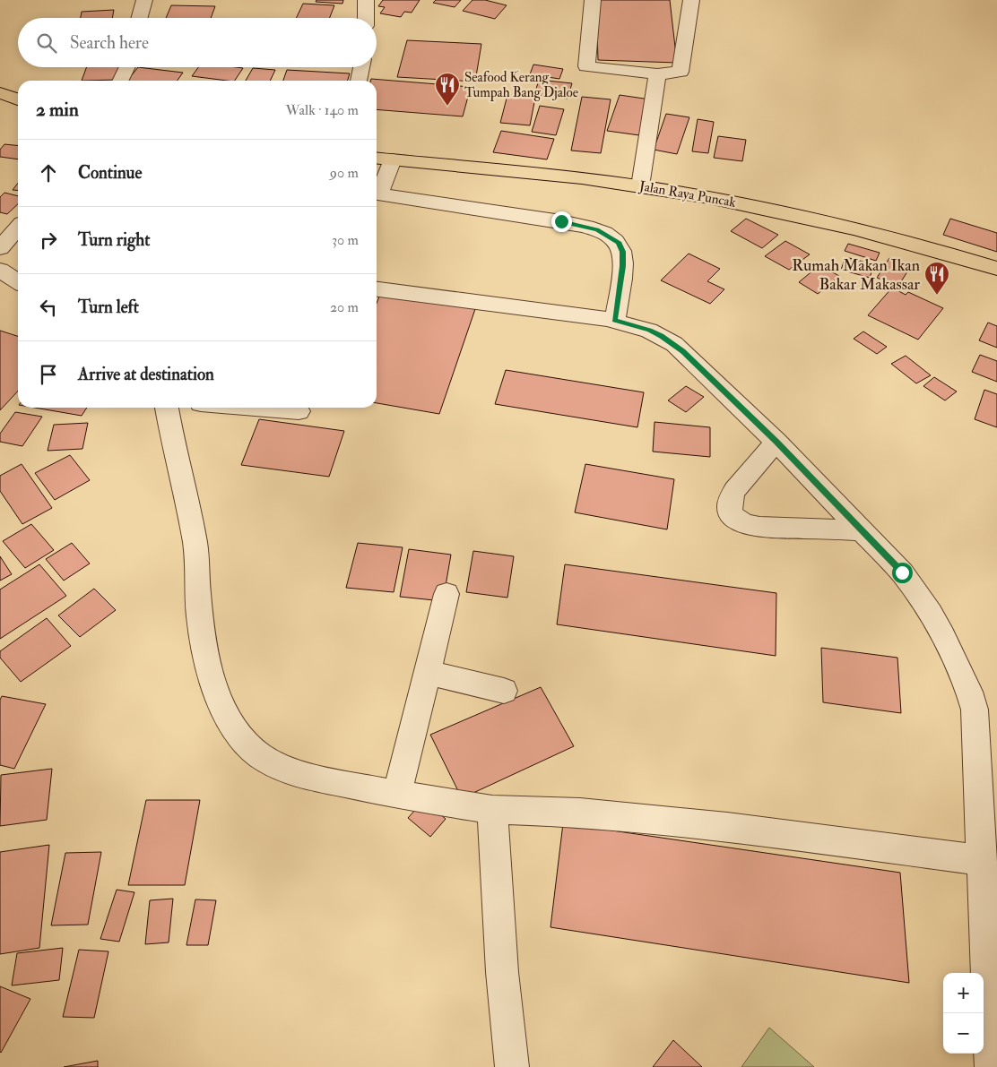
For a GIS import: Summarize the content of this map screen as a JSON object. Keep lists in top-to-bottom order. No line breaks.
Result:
{"streets":{"highway":["Jalan Raya Puncak"]},"places":{"restaurant":["Seafood Kerang Tumpah Bang Djaloe","Rumah Makan Ikan Bakar Makassar"]},"page":{"search":"Search here","heading":["2 min","Walk · 140 m"],"list":[["Continue","90 m"],["Turn right","30 m"],["Turn left","20 m"],"Arrive at destination"],"map_buttons":["+","−"]}}
